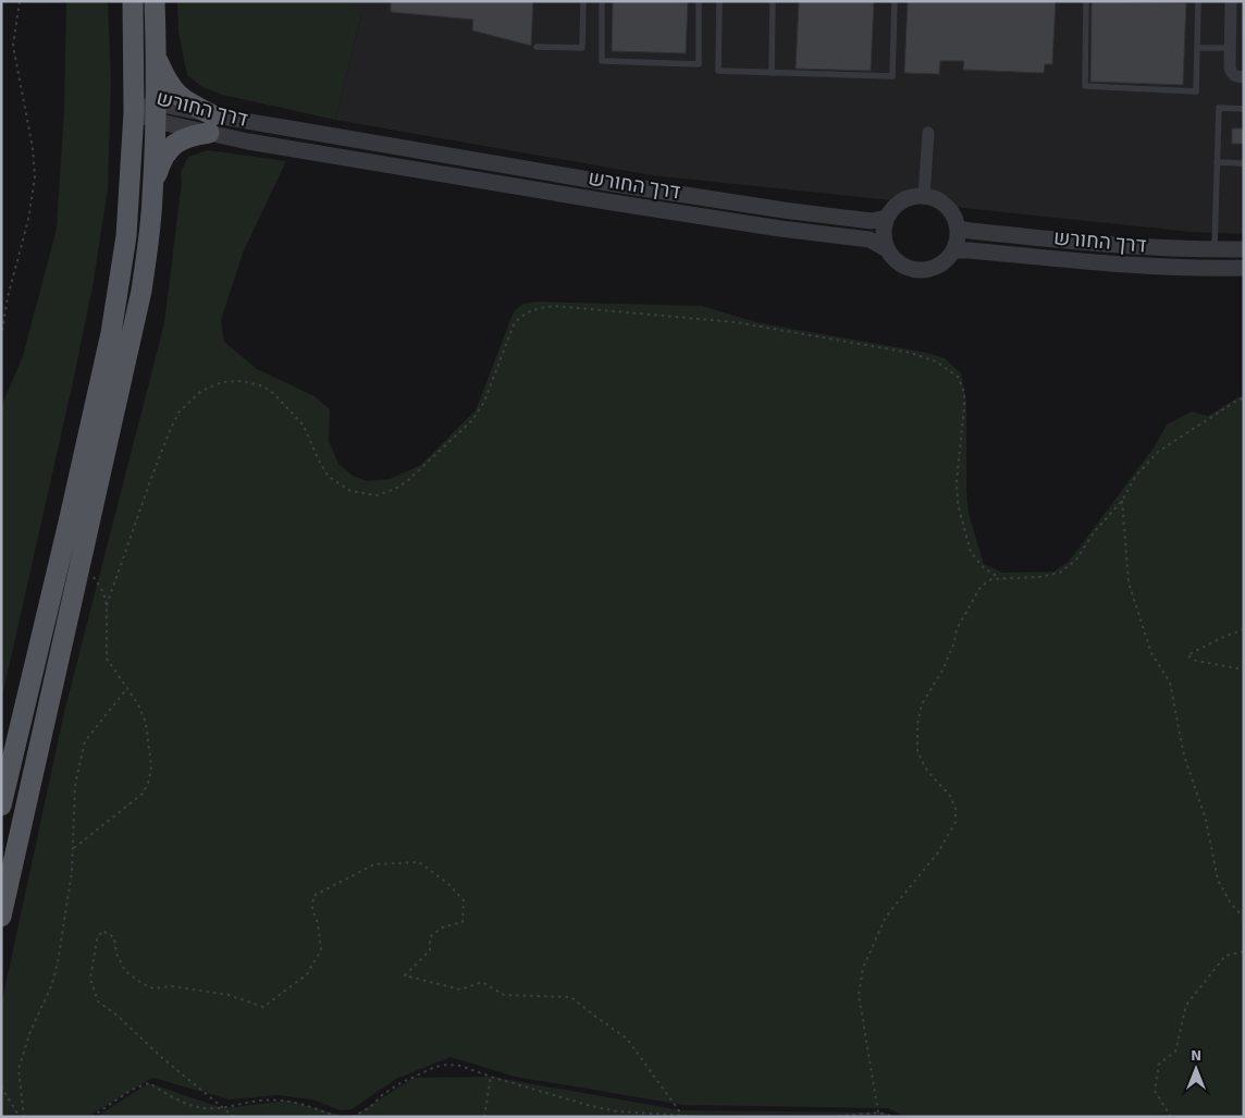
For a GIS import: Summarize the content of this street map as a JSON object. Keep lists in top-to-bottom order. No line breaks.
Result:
{"streets":{"street":["דרך החורש"]},"north":"top"}
